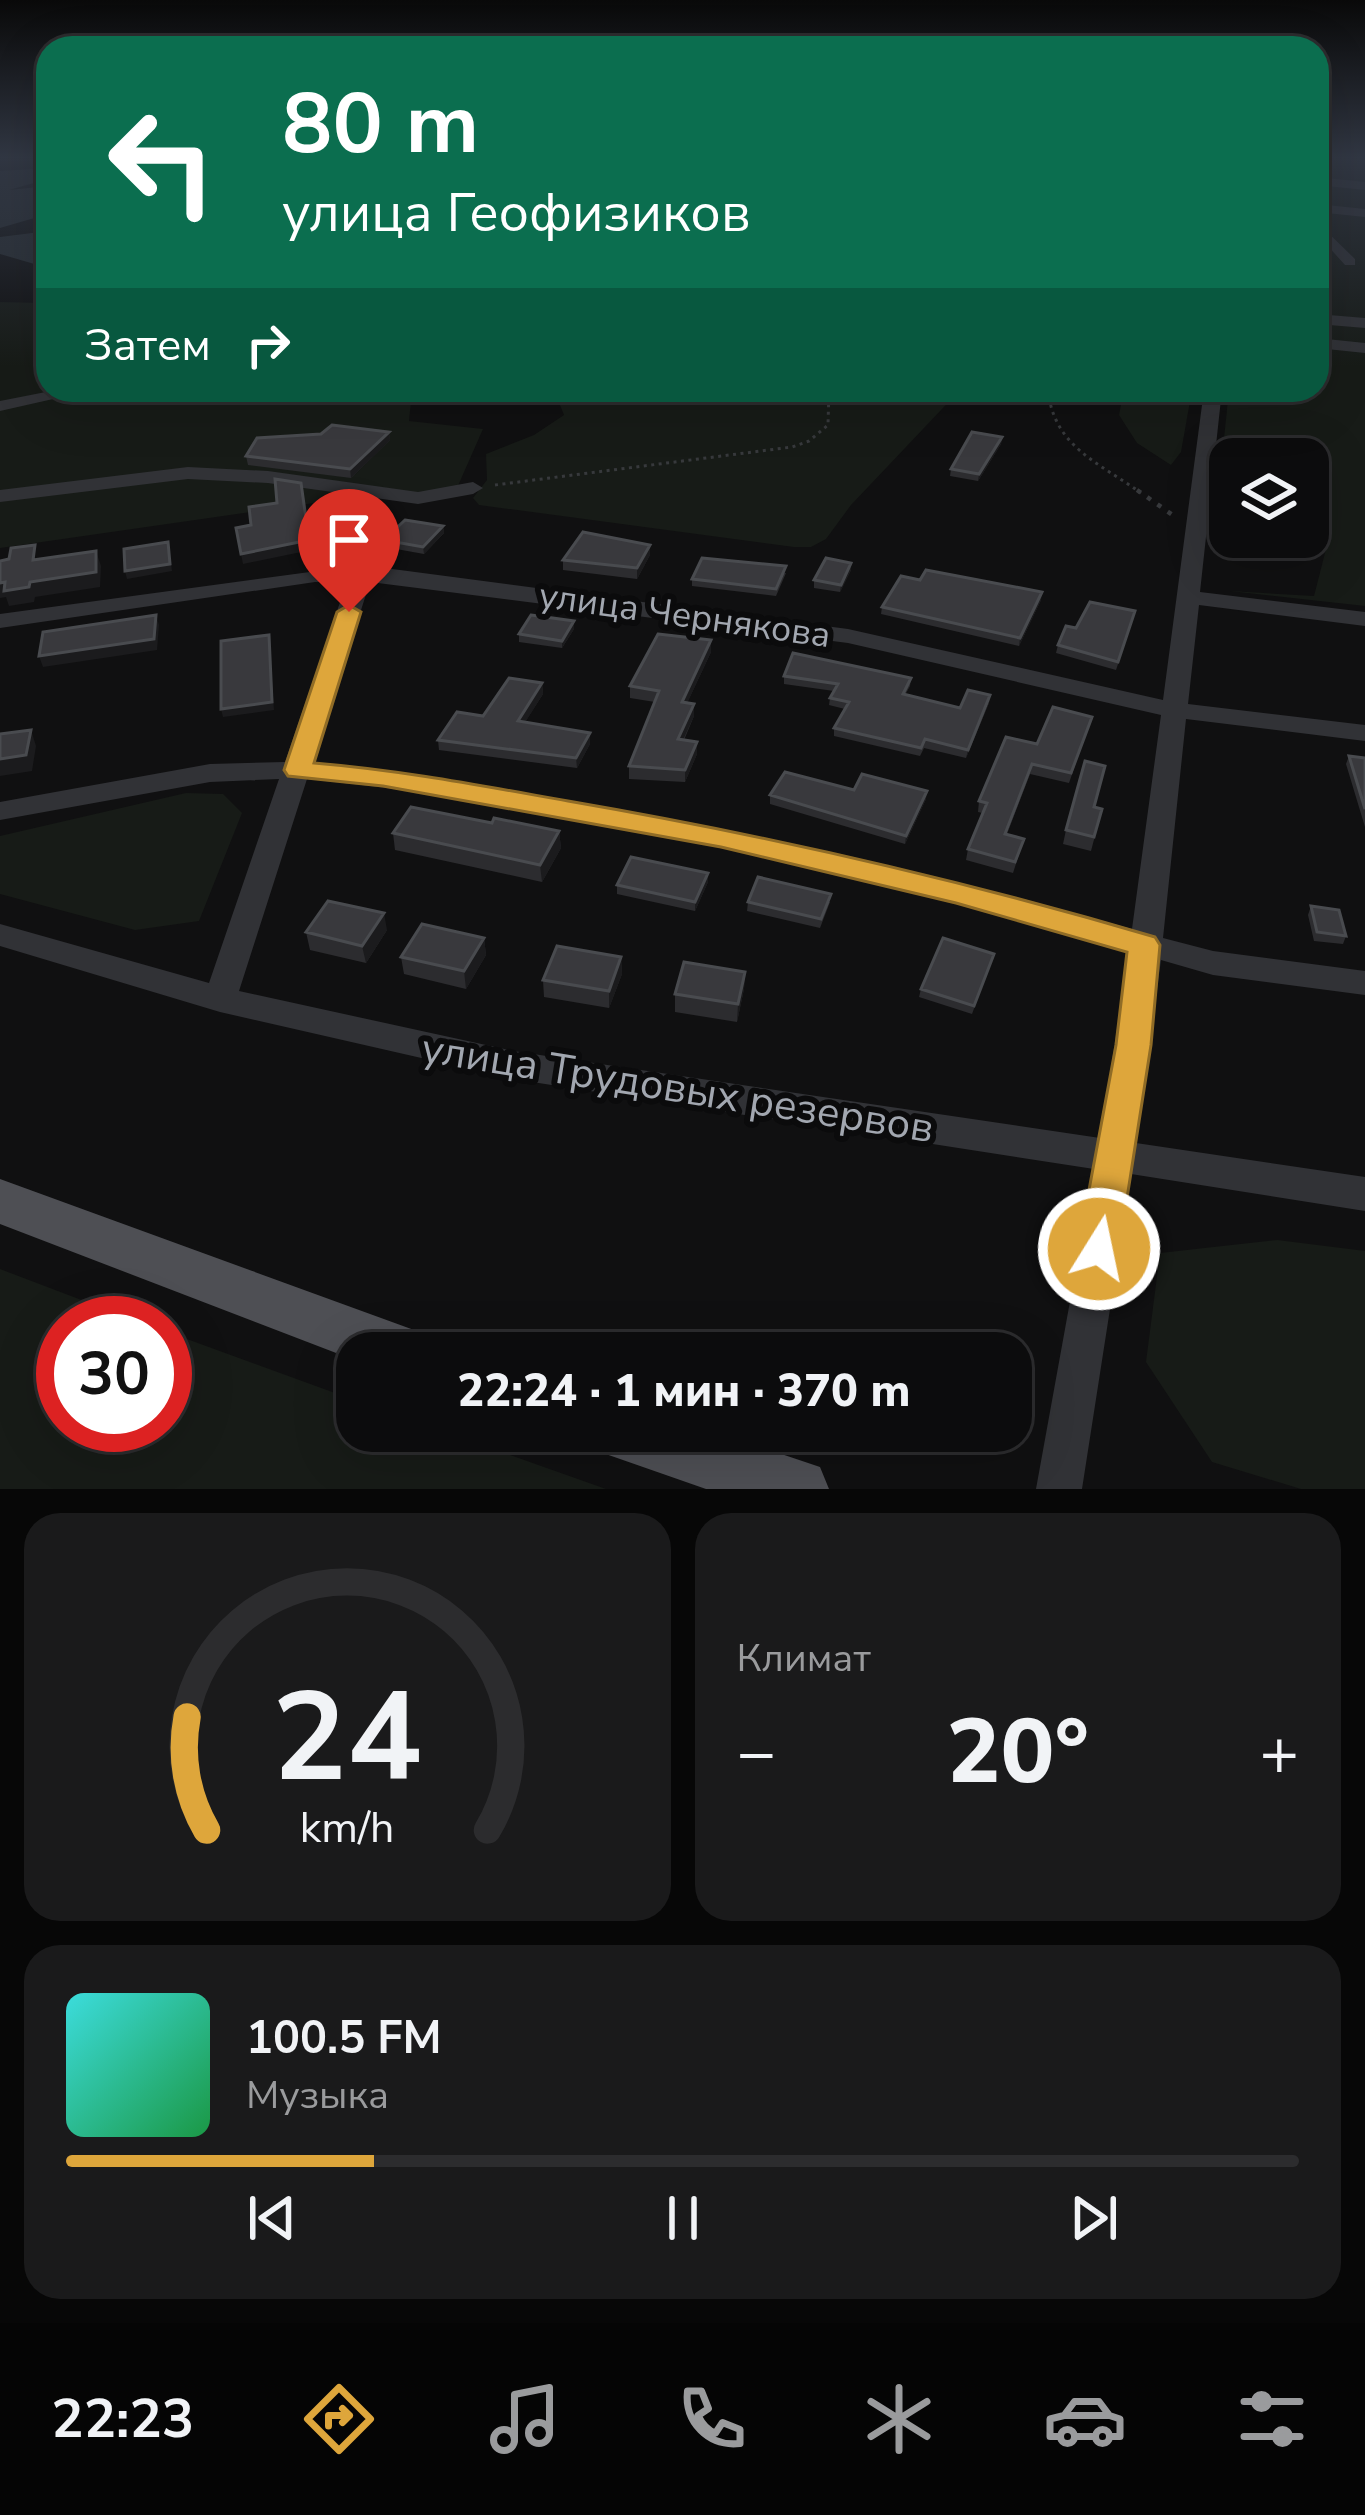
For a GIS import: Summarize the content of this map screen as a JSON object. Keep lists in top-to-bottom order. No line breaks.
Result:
{"streets":{"street":["улица Чернякова","улица Трудовых резервов"]},"page":{"turn":["80 m","улица Геофизиков"],"then":"Затем","limit":"30","trip":"22:24 · 1 мин · 370 m","tile":"Климат","heat":["−","20°","+"],"song":["100.5 FM","Музыка"],"tabs":"22:23","gauge":["24","km/h"]}}
